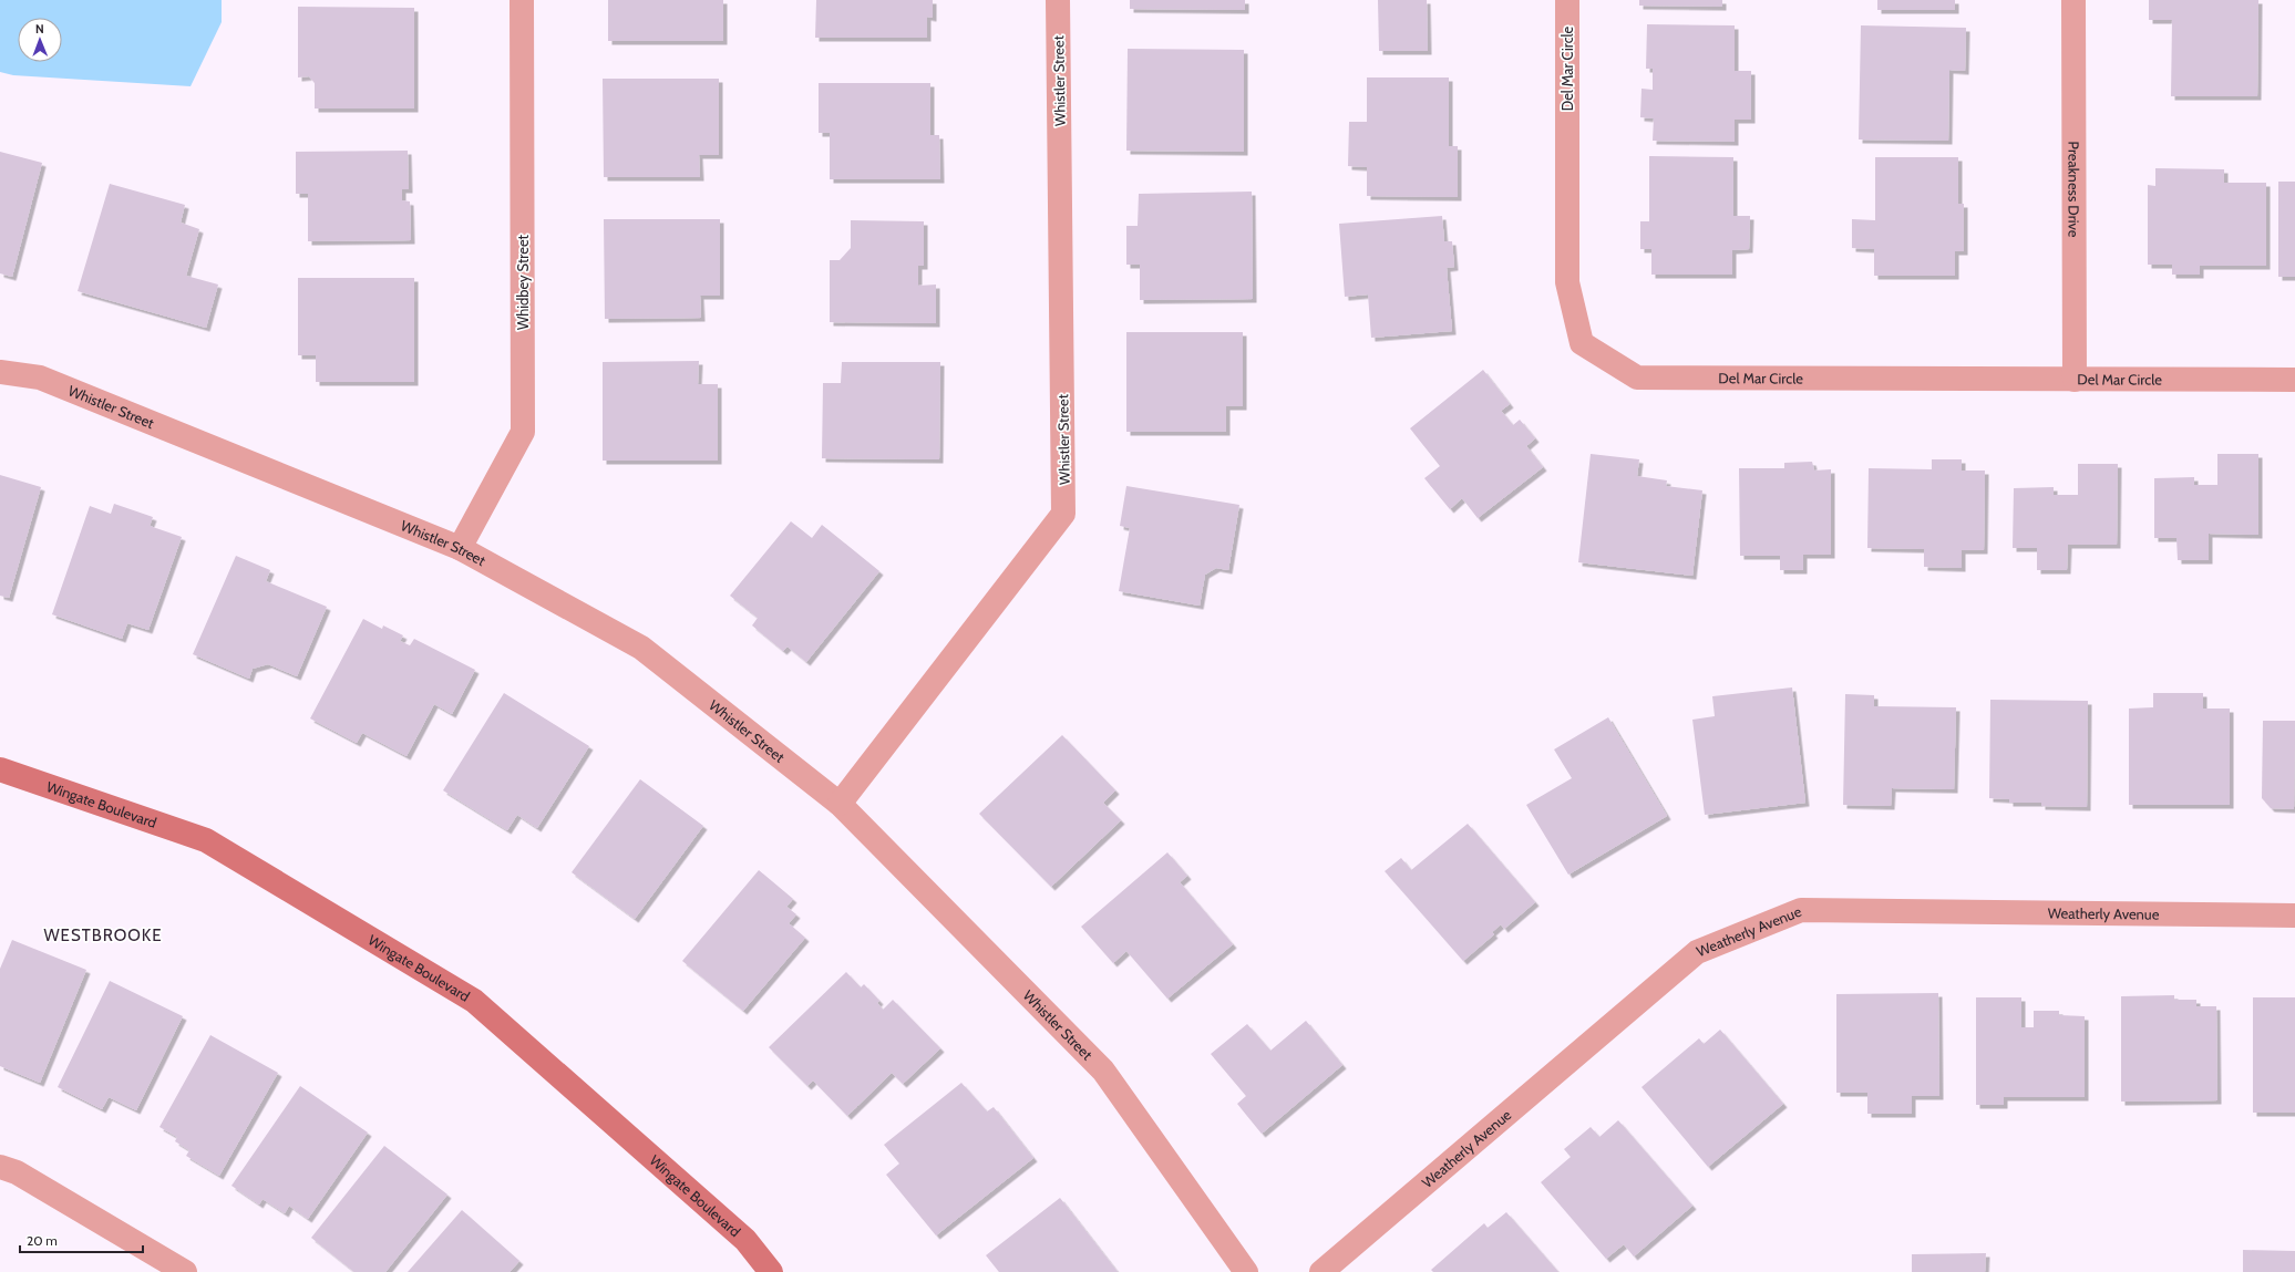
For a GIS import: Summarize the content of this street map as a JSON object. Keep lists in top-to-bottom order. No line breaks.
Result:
{"streets":{"street":["Del Mar Circle","Whistler Street","Preakness Drive","Whidbey Street","Wingate Boulevard","Weatherly Avenue"]},"crossings":[["Del Mar Circle","Preakness Drive"],["Whistler Street","Whidbey Street"]],"districts":["WESTBROOKE"],"scale_bar":"20 m","north":"top"}
